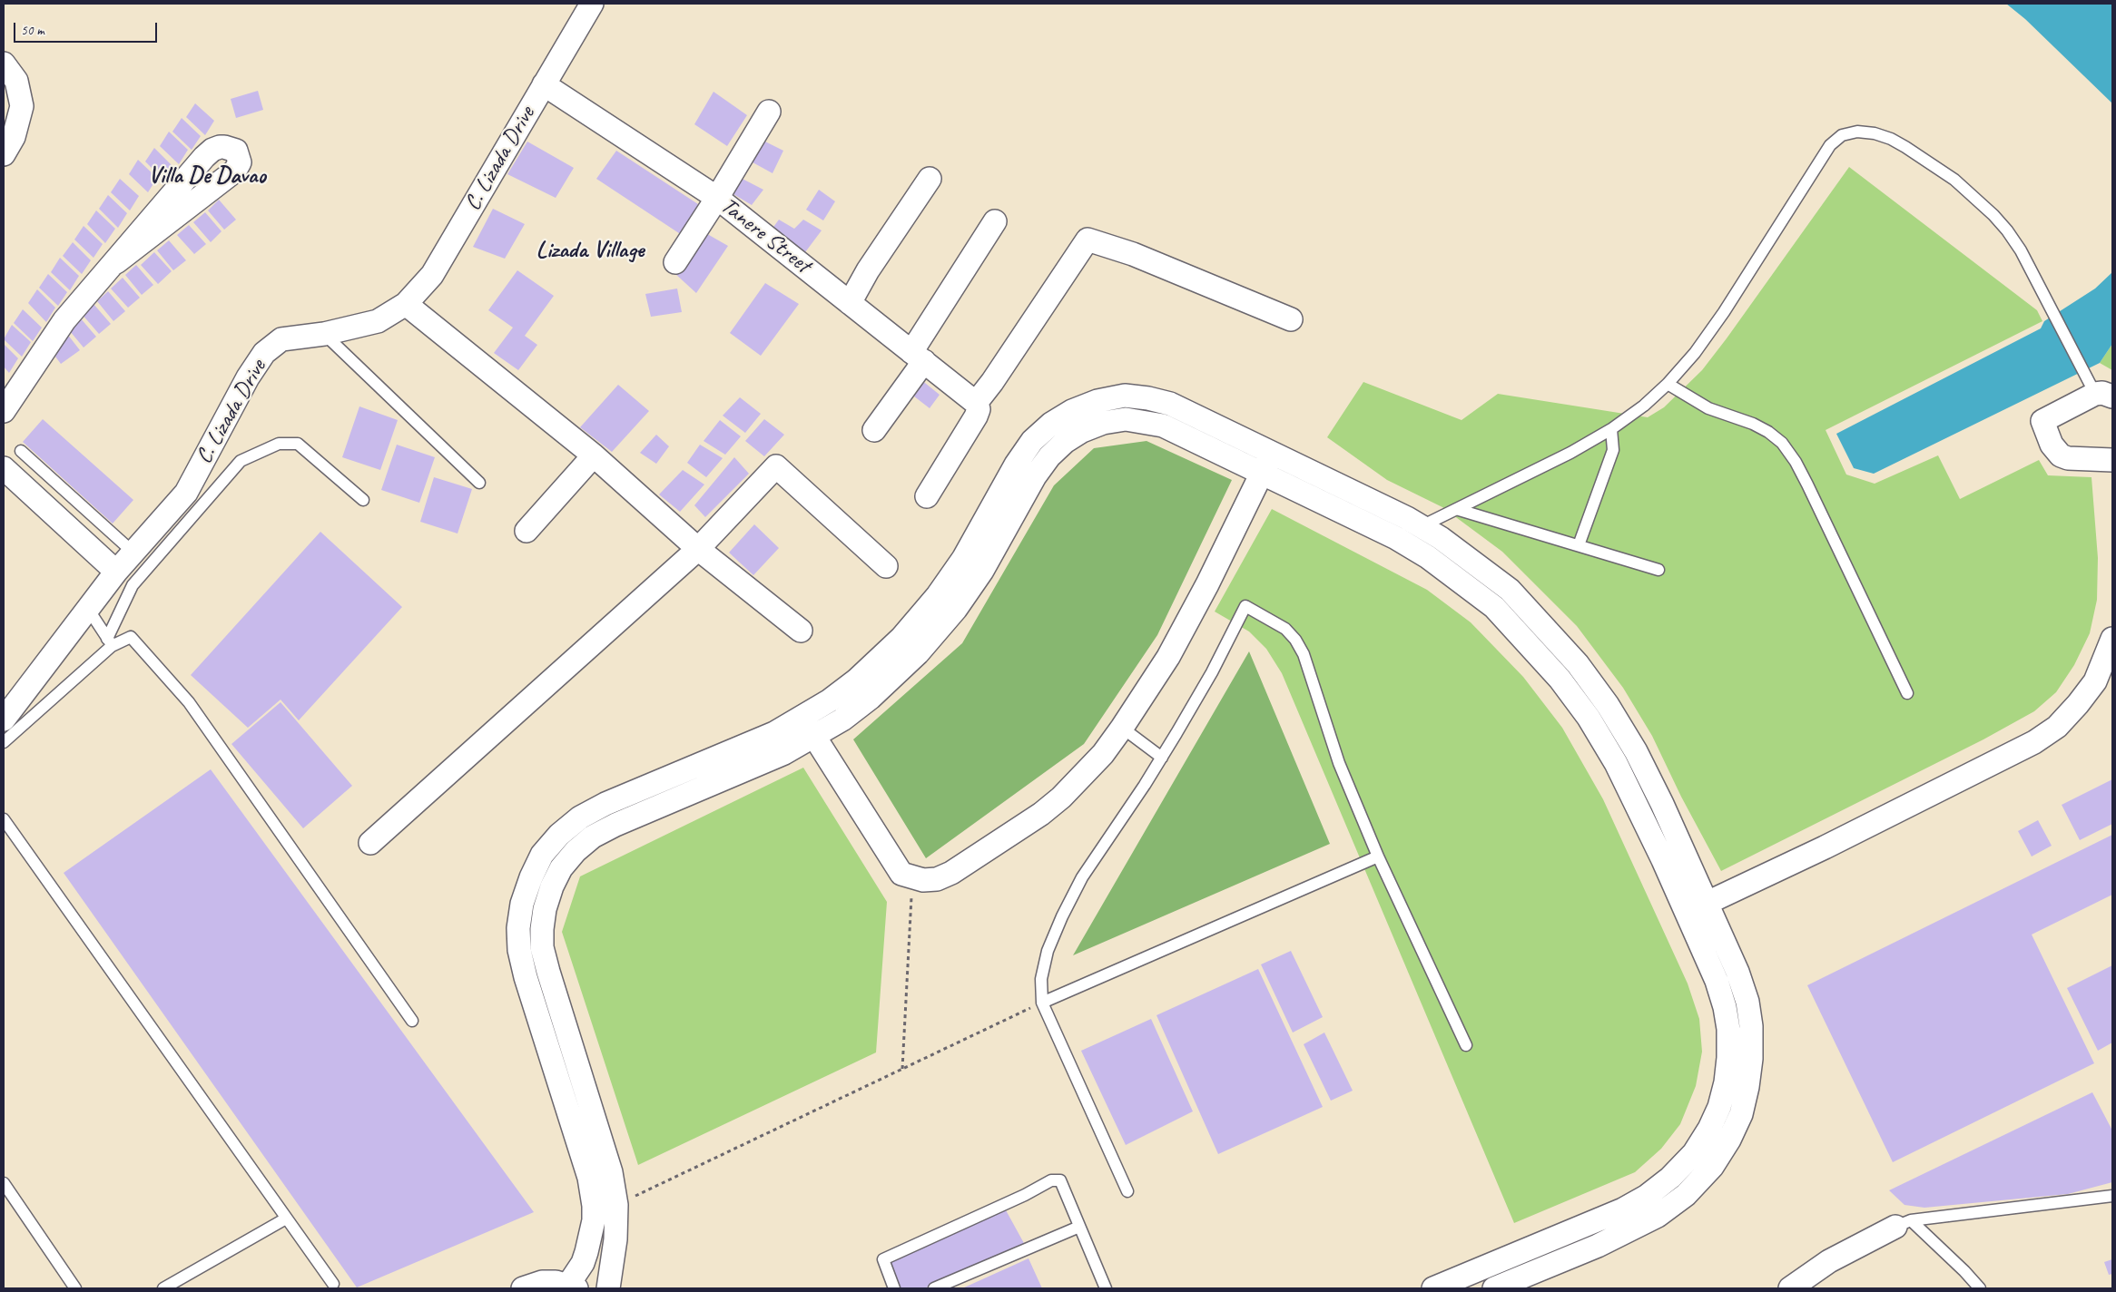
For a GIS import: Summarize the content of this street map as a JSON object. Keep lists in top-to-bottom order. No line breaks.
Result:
{"streets":{"street":["C. Lizada Drive","Tanere Street"]},"crossings":[["C. Lizada Drive","Tanere Street"]],"districts":["Villa De Davao","Lizada Village"],"scale_bar":"50 m"}
